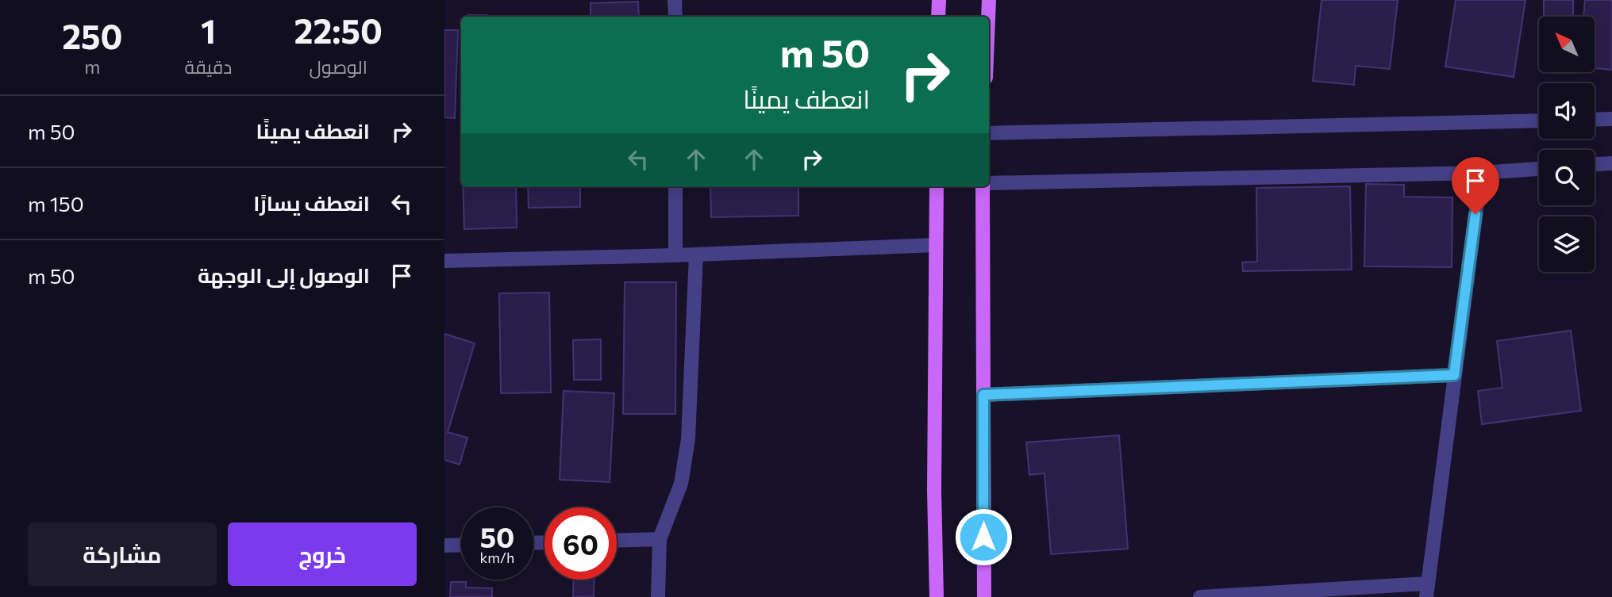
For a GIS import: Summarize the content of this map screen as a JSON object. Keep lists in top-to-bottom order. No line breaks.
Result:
{"north":"top left","page":{"eta":["22:50","الوصول","1","دقيقة","250","m"],"turn":["50 m","انعطف يمينًا"],"list":[{"name":"انعطف يمينًا","value":"50 m"},{"name":"انعطف يسارًا","value":"150 m"},{"name":"الوصول إلى الوجهة","value":"50 m"}],"speed":"50 km/h","limit":"60","buttons":["خروج","مشاركة"]}}
